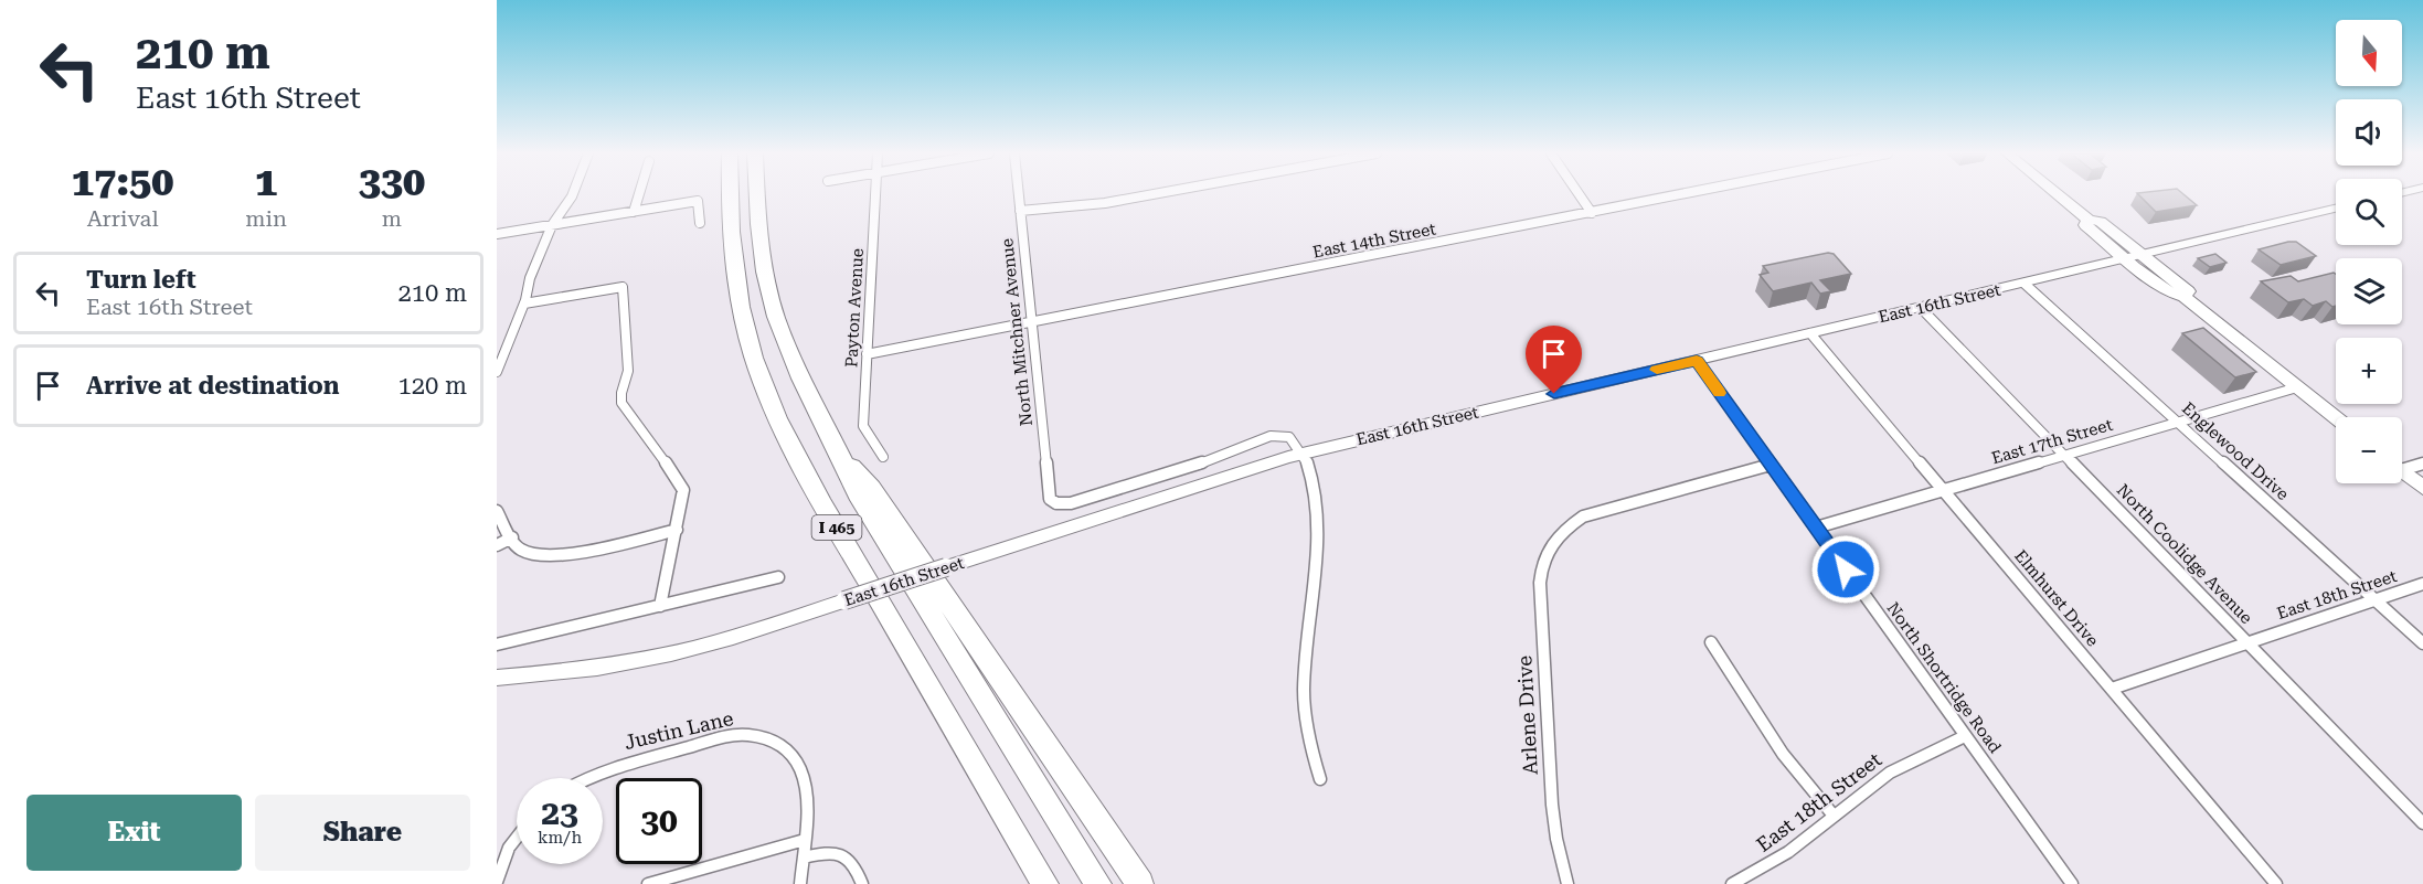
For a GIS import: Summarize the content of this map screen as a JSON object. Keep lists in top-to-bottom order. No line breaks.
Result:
{"streets":{"highway":["I 465"],"street":["East 14th Street","East 16th Street","Payton Avenue","North Mitchner Avenue","East 17th Street","Englewood Drive","North Coolidge Avenue","East 18th Street","Elmhurst Drive","North Shortridge Road","Arlene Drive","Justin Lane"]},"crossings":[["East 14th Street","Payton Avenue"],["East 14th Street","North Mitchner Avenue"],["East 16th Street","North Mitchner Avenue"],["East 16th Street","Englewood Drive"],["East 16th Street","North Coolidge Avenue"],["East 16th Street","Elmhurst Drive"],["East 16th Street","North Shortridge Road"],["East 17th Street","Englewood Drive"],["East 17th Street","North Coolidge Avenue"],["East 17th Street","Elmhurst Drive"],["East 17th Street","North Shortridge Road"],["Englewood Drive","East 18th Street"],["North Coolidge Avenue","East 18th Street"],["East 18th Street","Elmhurst Drive"],["East 18th Street","North Shortridge Road"],["North Shortridge Road","Arlene Drive"]],"north":"bottom","page":{"turn":["210 m","East 16th Street"],"map_buttons":["+","−"],"eta":["17:50","Arrival","1","min","330","m"],"list":[{"name":"Turn left","note":"East 16th Street","value":"210 m"},{"name":"Arrive at destination","value":"120 m"}],"speed":"23 km/h","limit":"30","buttons":["Exit","Share"]}}
